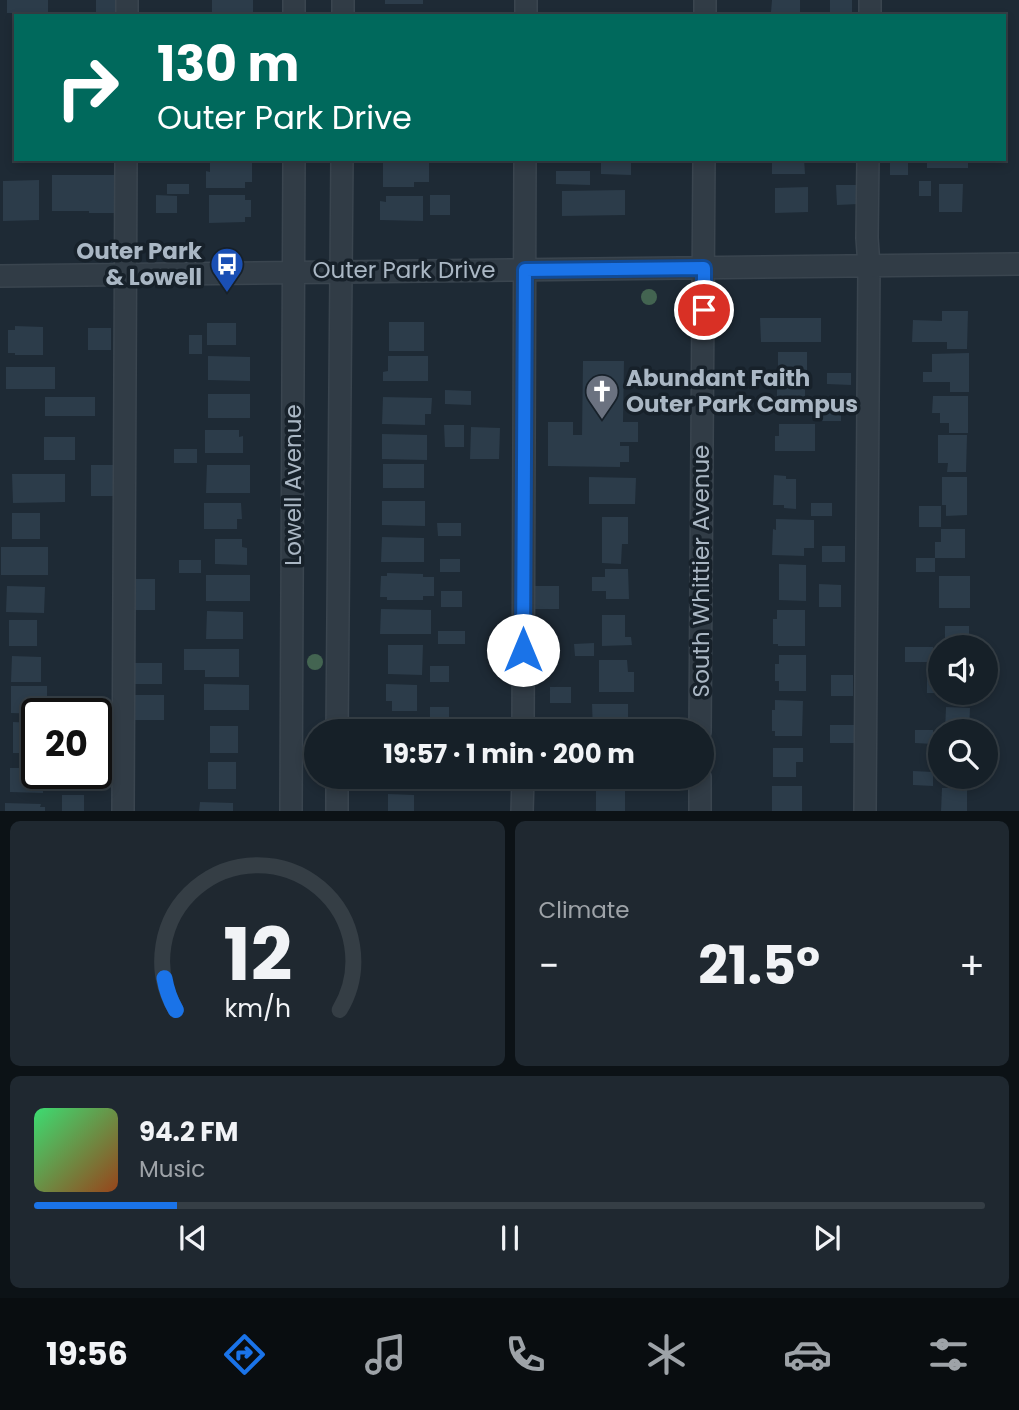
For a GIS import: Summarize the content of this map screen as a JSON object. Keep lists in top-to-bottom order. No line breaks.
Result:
{"streets":{"street":["Outer Park Drive","Lowell Avenue","South Whittier Avenue"]},"crossings":[["Outer Park Drive","Lowell Avenue"],["Outer Park Drive","South Whittier Avenue"]],"places":{"bus stop":["Outer Park & Lowell"],"church":["Abundant Faith Outer Park Campus"]},"page":{"turn":["130 m","Outer Park Drive"],"limit":"20","trip":"19:57 · 1 min · 200 m","tile":"Climate","heat":["−","21.5°","+"],"song":["94.2 FM","Music"],"tabs":"19:56","gauge":["12","km/h"]}}
